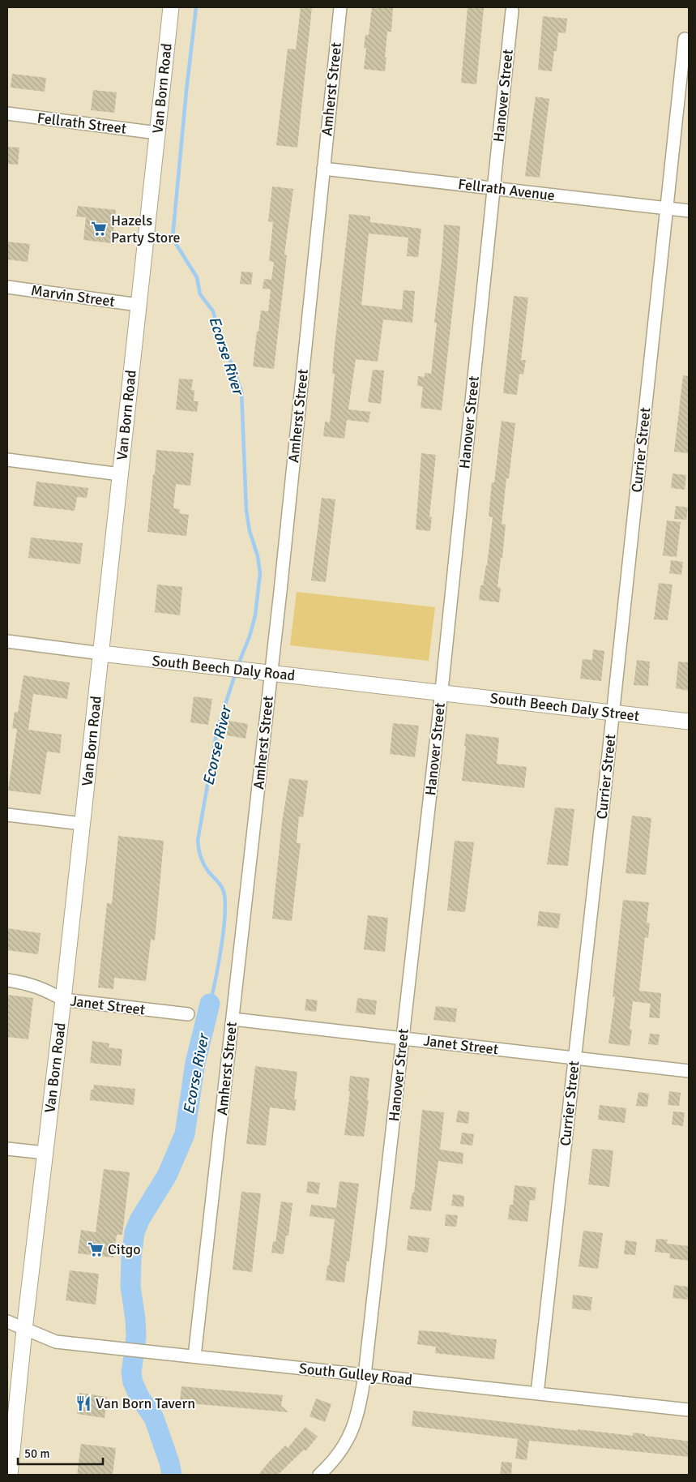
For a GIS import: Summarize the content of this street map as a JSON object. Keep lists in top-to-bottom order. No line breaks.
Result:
{"streets":{"main road":["Van Born Road","South Beech Daly Road","South Beech Daly Street"],"street":["Amherst Street","Hanover Street","Fellrath Street","Fellrath Avenue","Marvin Street","Currier Street","Janet Street","South Gulley Road"]},"crossings":[["Van Born Road","Fellrath Street"],["Van Born Road","Marvin Street"],["Van Born Road","South Beech Daly Road"],["Van Born Road","Janet Street"],["Van Born Road","South Gulley Road"],["Amherst Street","Fellrath Avenue"],["Amherst Street","South Beech Daly Road"],["Amherst Street","Janet Street"],["Amherst Street","South Gulley Road"],["Hanover Street","Fellrath Avenue"],["Hanover Street","South Beech Daly Road"],["Hanover Street","South Beech Daly Street"],["Hanover Street","Janet Street"],["Hanover Street","South Gulley Road"],["Fellrath Avenue","Currier Street"],["Currier Street","South Beech Daly Street"],["Currier Street","Janet Street"],["Currier Street","South Gulley Road"],["South Beech Daly Road","South Beech Daly Street"]],"water":["Ecorse River"],"places":{"supermarket":["Hazels Party Store","Citgo"],"restaurant":["Van Born Tavern"]},"scale_bar":"50 m"}
